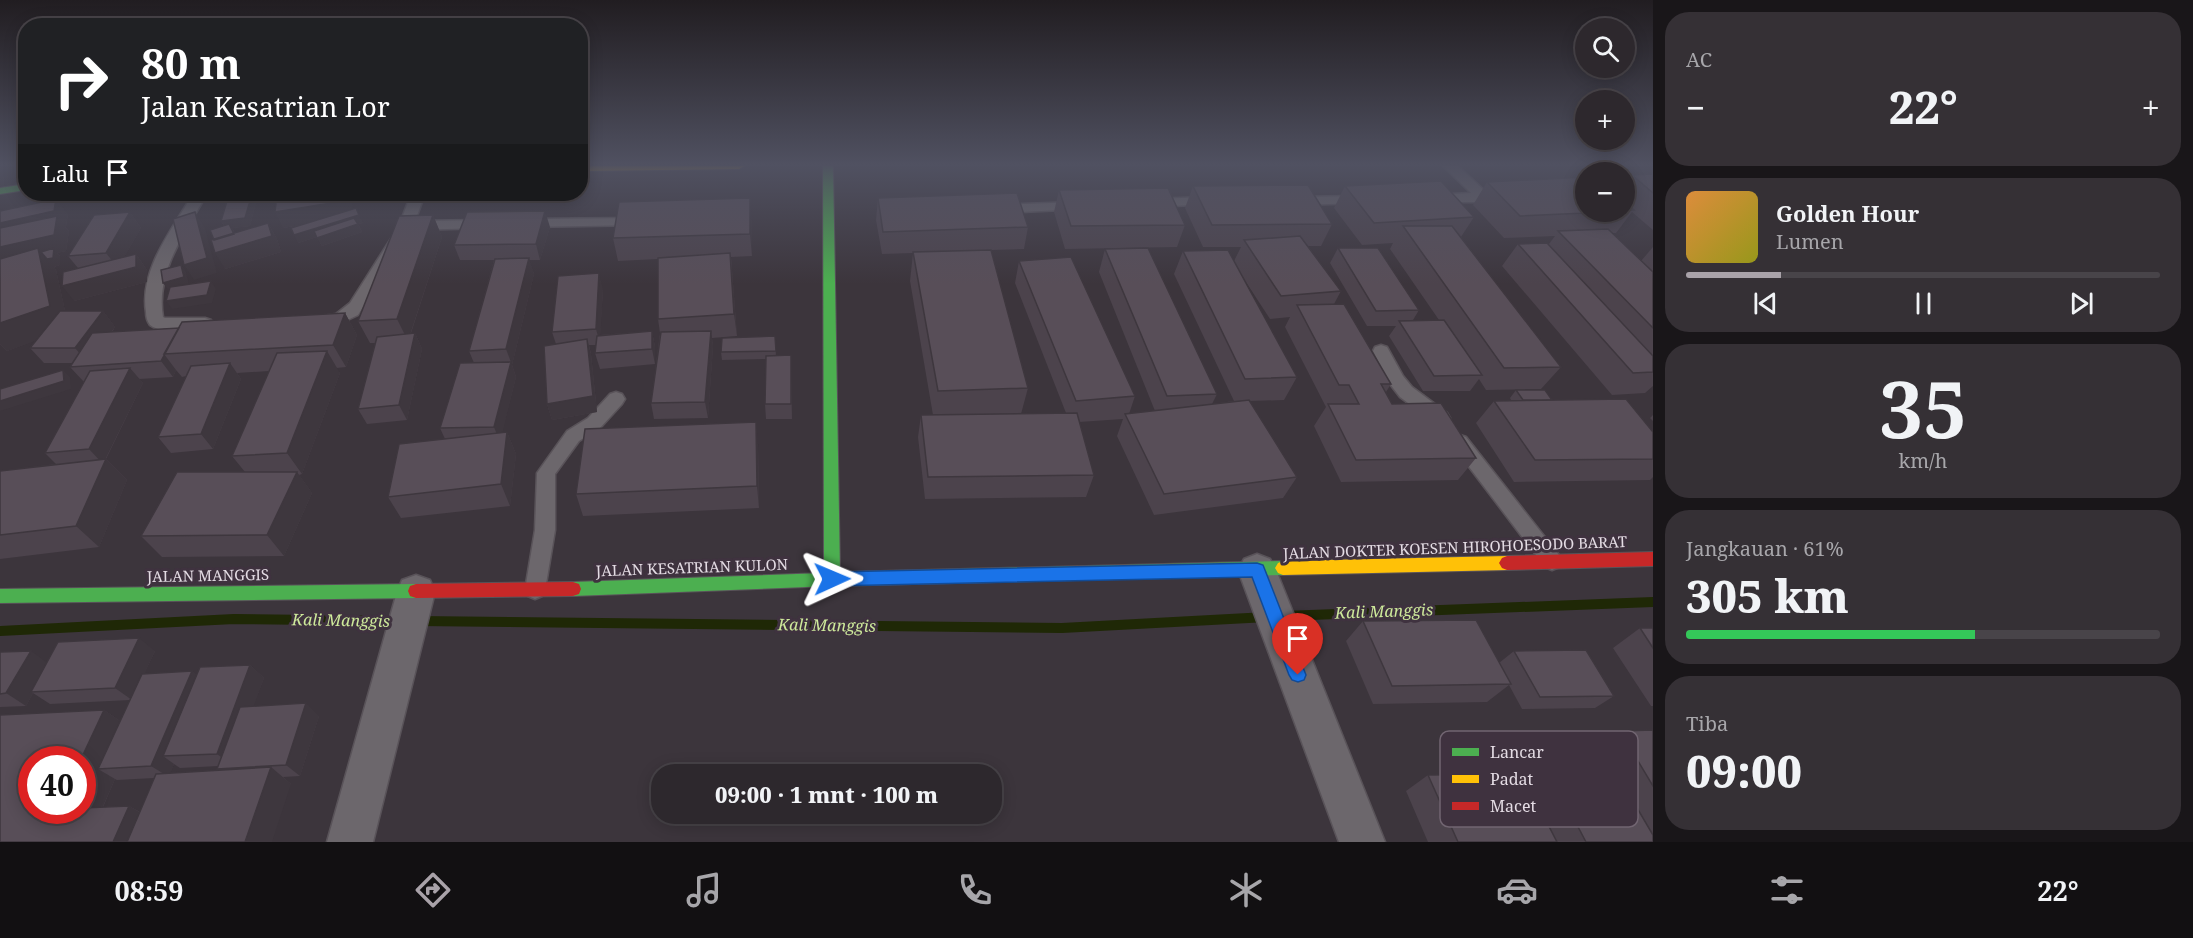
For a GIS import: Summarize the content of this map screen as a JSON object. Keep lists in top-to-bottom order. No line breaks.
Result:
{"streets":{"street":["JALAN DOKTER KOESEN HIROHOESODO BARAT","JALAN KESATRIAN KULON","JALAN MANGGIS"]},"crossings":[["JALAN DOKTER KOESEN HIROHOESODO BARAT","JALAN KESATRIAN KULON"],["JALAN KESATRIAN KULON","JALAN MANGGIS"]],"water":["Kali Manggis"],"legend":["Lancar","Padat","Macet"],"page":{"tile":["AC",["35","km/h"],["Jangkauan · 61%","305 km"],["Tiba","09:00"]],"map_buttons":["+","−"],"turn":["80 m","Jalan Kesatrian Lor"],"heat":["−","22°","+"],"then":"Lalu","song":["Golden Hour","Lumen"],"limit":"40","trip":"09:00 · 1 mnt · 100 m","tabs":["08:59","22°"]}}
